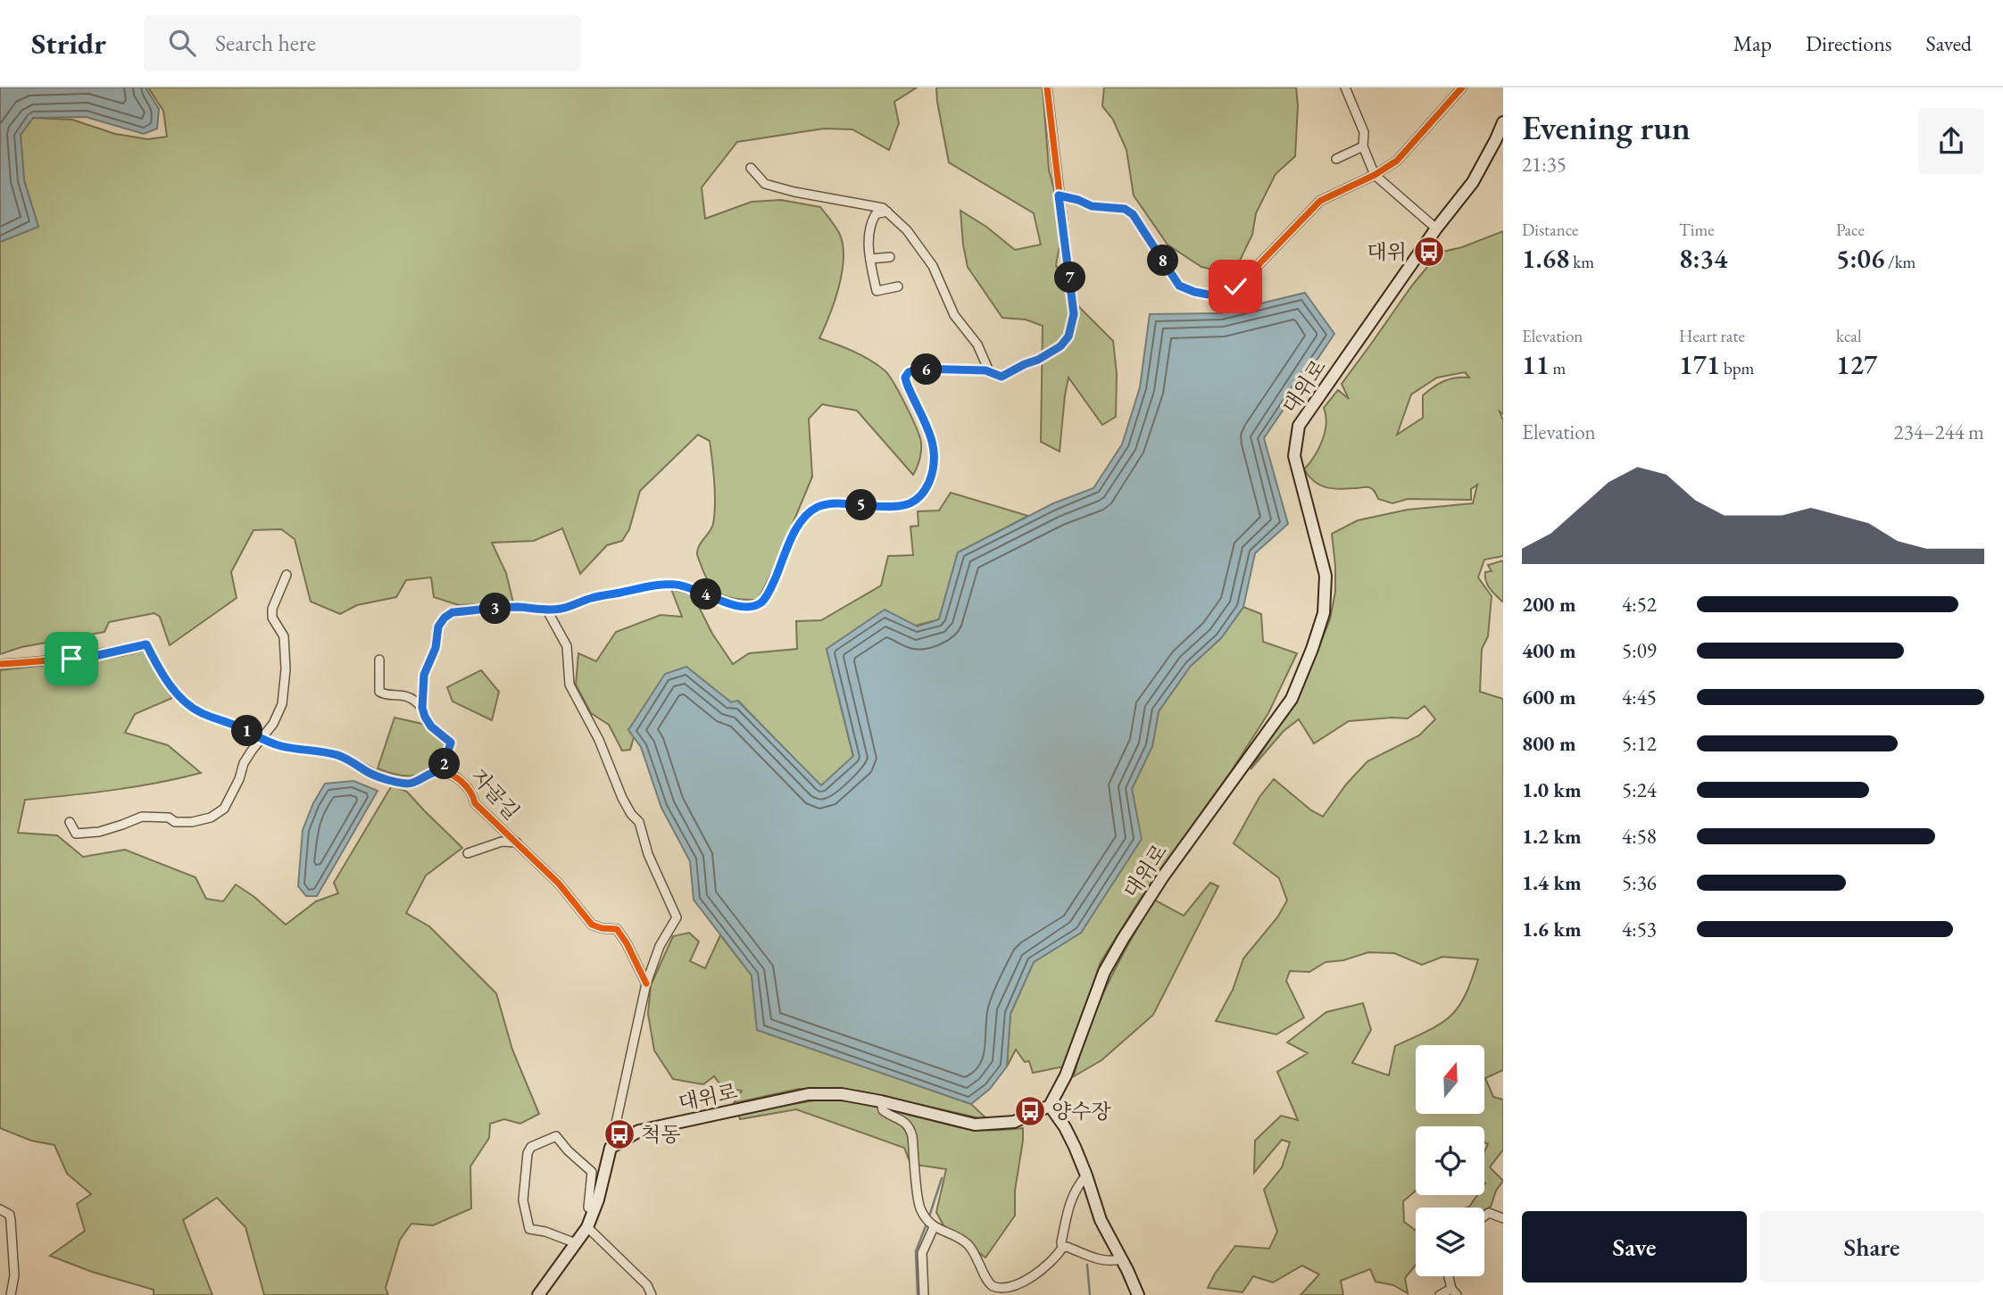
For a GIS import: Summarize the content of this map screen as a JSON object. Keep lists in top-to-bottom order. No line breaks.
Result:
{"streets":{"main road":["대위로"],"street":["자골길"]},"places":{"bus stop":["대위","양수장","척동"]},"north":"top","page":{"header":"Stridr","search":"Search here","nav":["Map","Directions","Saved"],"heading":["Evening run","21:35"],"stats":[["Distance","1.68 km"],["Time","8:34"],["Pace","5:06 /km"],["Elevation","11 m"],["Heart rate","171 bpm"],["kcal","127"]],"pins":["8","7","6","5","4","3","1","2"],"chart":["Elevation","234–244 m"],"list":[{"name":"200 m","note":"4:52"},{"name":"400 m","note":"5:09"},{"name":"600 m","note":"4:45"},{"name":"800 m","note":"5:12"},{"name":"1.0 km","note":"5:24"},{"name":"1.2 km","note":"4:58"},{"name":"1.4 km","note":"5:36"},{"name":"1.6 km","note":"4:53"}],"buttons":["Save","Share"]}}
